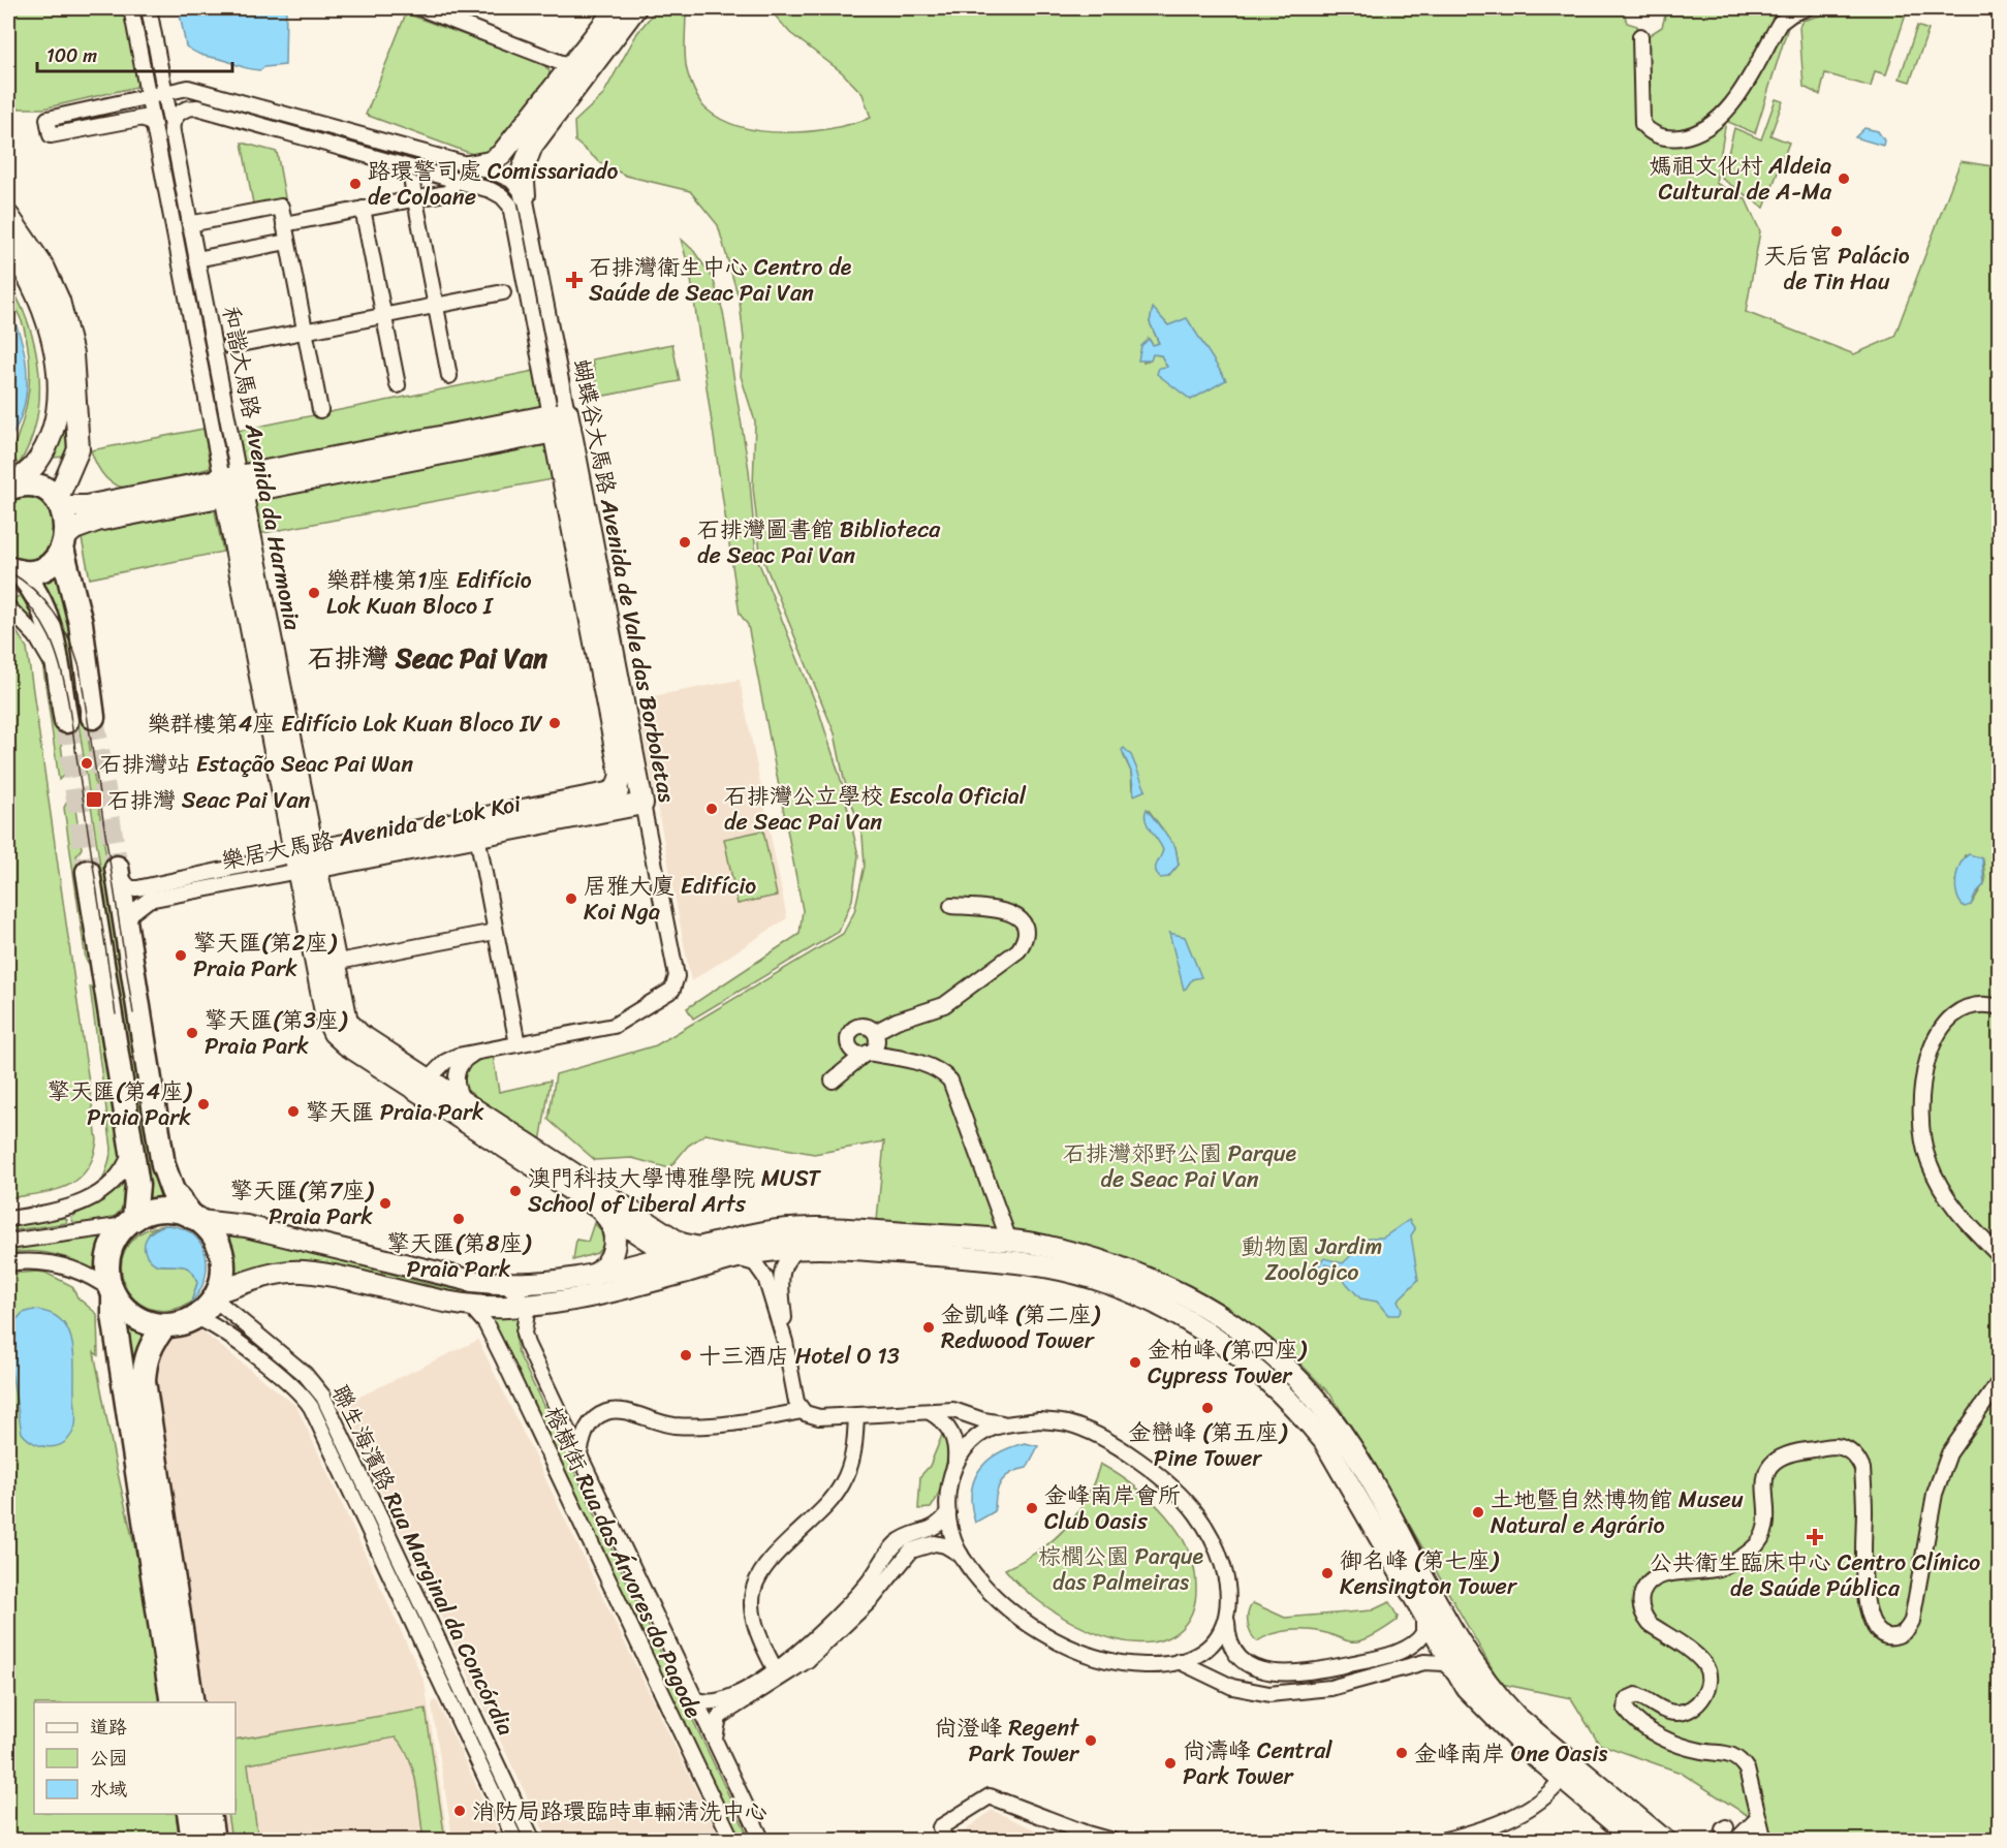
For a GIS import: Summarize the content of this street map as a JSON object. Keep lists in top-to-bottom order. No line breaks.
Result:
{"streets":{"street":["和諧大馬路 Avenida da Harmonia","蝴蝶谷大馬路 Avenida de Vale das Borboletas","樂居大馬路 Avenida de Lok Koi","聯生海濱路 Rua Marginal da Concórdia","榕樹街 Rua das Árvores do Pagode"]},"crossings":[["和諧大馬路 Avenida da Harmonia","蝴蝶谷大馬路 Avenida de Vale das Borboletas"],["和諧大馬路 Avenida da Harmonia","樂居大馬路 Avenida de Lok Koi"],["蝴蝶谷大馬路 Avenida de Vale das Borboletas","樂居大馬路 Avenida de Lok Koi"]],"districts":["石排灣 Seac Pai Van"],"parks":["石排灣郊野公園 Parque de Seac Pai Van","動物園 Jardim Zoológico","棕櫚公園 Parque das Palmeiras"],"places":{"other":["媽祖文化村 Aldeia Cultural de A-Ma","路環警司處 Comissariado de Coloane","天后宮 Palácio de Tin Hau","石排灣圖書館 Biblioteca de Seac Pai Van","樂群樓第1座 Edifício Lok Kuan Bloco I","樂群樓第4座 Edifício Lok Kuan Bloco IV","石排灣站 Estação Seac Pai Wan","石排灣公立學校 Escola Oficial de Seac Pai Van","居雅大廈 Edifício Koi Nga","擎天匯(第2座) Praia Park","擎天匯(第3座) Praia Park","擎天匯(第4座) Praia Park","擎天匯 Praia Park","澳門科技大學博雅學院 MUST School of Liberal Arts","擎天匯(第7座) Praia Park","擎天匯(第8座) Praia Park","金凱峰 (第二座) Redwood Tower","十三酒店 Hotel O 13","金柏峰 (第四座) Cypress Tower","金巒峰 (第五座) Pine Tower","金峰南岸會所 Club Oasis","土地暨自然博物館 Museu Natural e Agrário","御名峰 (第七座) Kensington Tower","尚澄峰 Regent Park Tower","金峰南岸 One Oasis","尚濤峰 Central Park Tower","消防局路環臨時車輛清洗中心"],"health":["石排灣衛生中心 Centro de Saúde de Seac Pai Van","公共衛生臨床中心 Centro Clínico de Saúde Pública"],"transit":["石排灣 Seac Pai Van"]},"legend":["道路","公园","水域"],"scale_bar":"100 m"}
